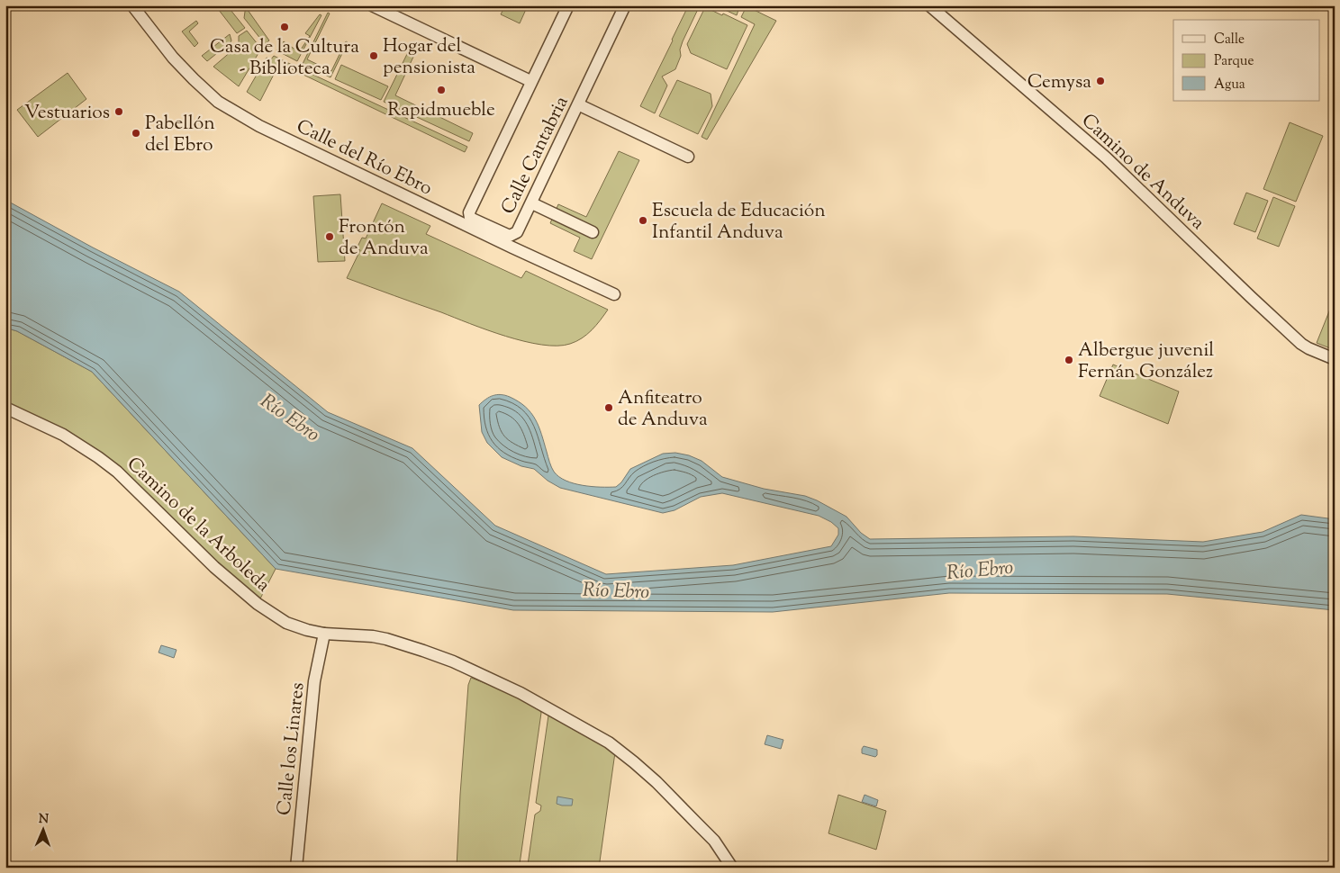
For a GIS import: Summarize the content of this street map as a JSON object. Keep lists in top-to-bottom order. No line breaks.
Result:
{"streets":{"street":["Calle Cantabria","Calle del Río Ebro","Camino de Anduva","Camino de la Arboleda","Calle los Linares"]},"crossings":[["Calle Cantabria","Calle del Río Ebro"],["Camino de la Arboleda","Calle los Linares"]],"water":["Río Ebro"],"places":["Casa de la Cultura - Biblioteca","Hogar del pensionista","Cemysa","Rapidmueble","Vestuarios","Pabellón del Ebro","Escuela de Educación Infantil Anduva","Frontón de Anduva","Albergue juvenil Fernán González","Anfiteatro de Anduva"],"legend":["Calle","Parque","Agua"],"north":"top"}
